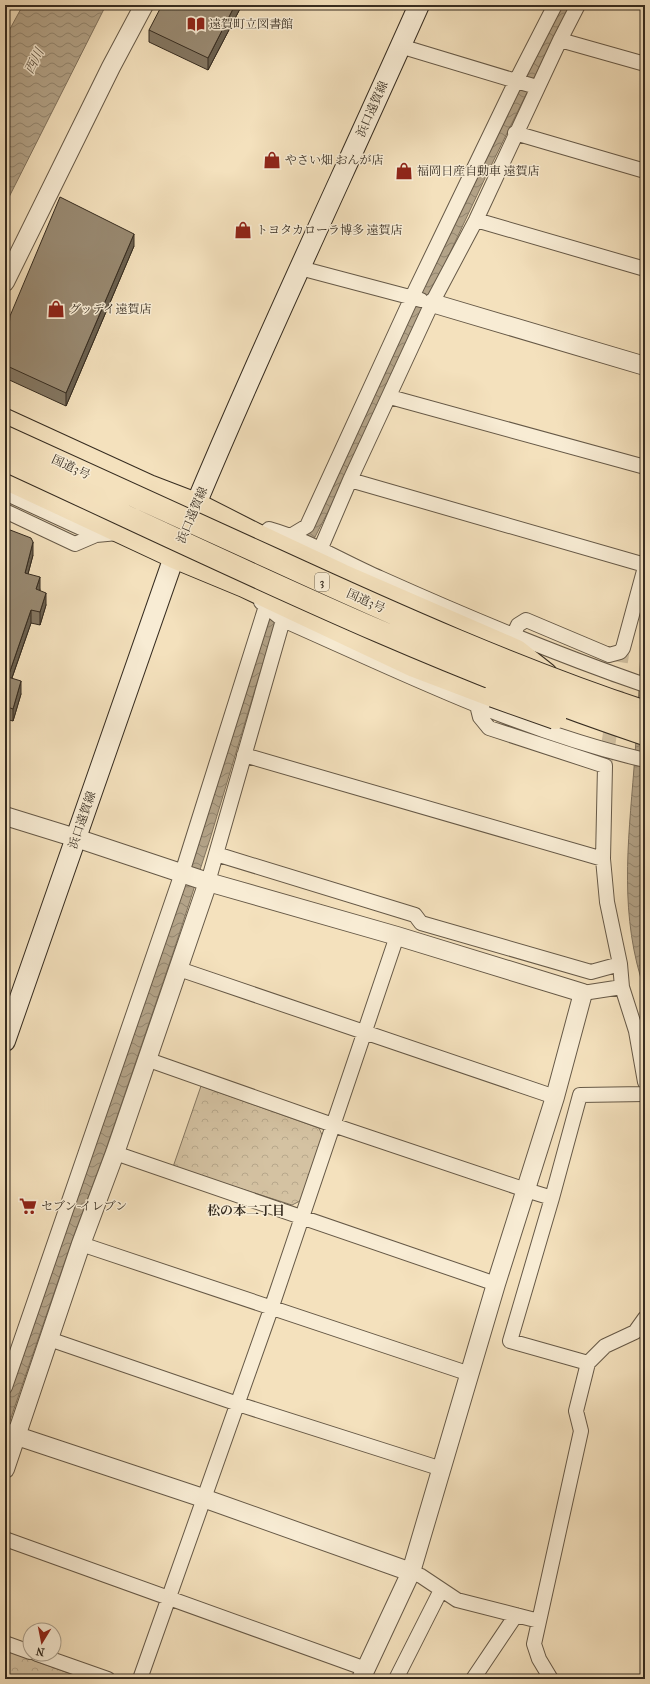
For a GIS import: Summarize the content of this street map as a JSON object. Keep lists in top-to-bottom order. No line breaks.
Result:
{"streets":{"highway":["国道3号","3"],"main road":["浜口遠賀線"]},"districts":["松の本二丁目"],"water":["西川"],"places":{"library":["遠賀町立図書館"],"shop":["やさい畑 おんが店","福岡日産自動車 遠賀店","トヨタカローラ博多 遠賀店","グッデイ遠賀店"],"supermarket":["セブン-イレブン"]},"north":"bottom"}
